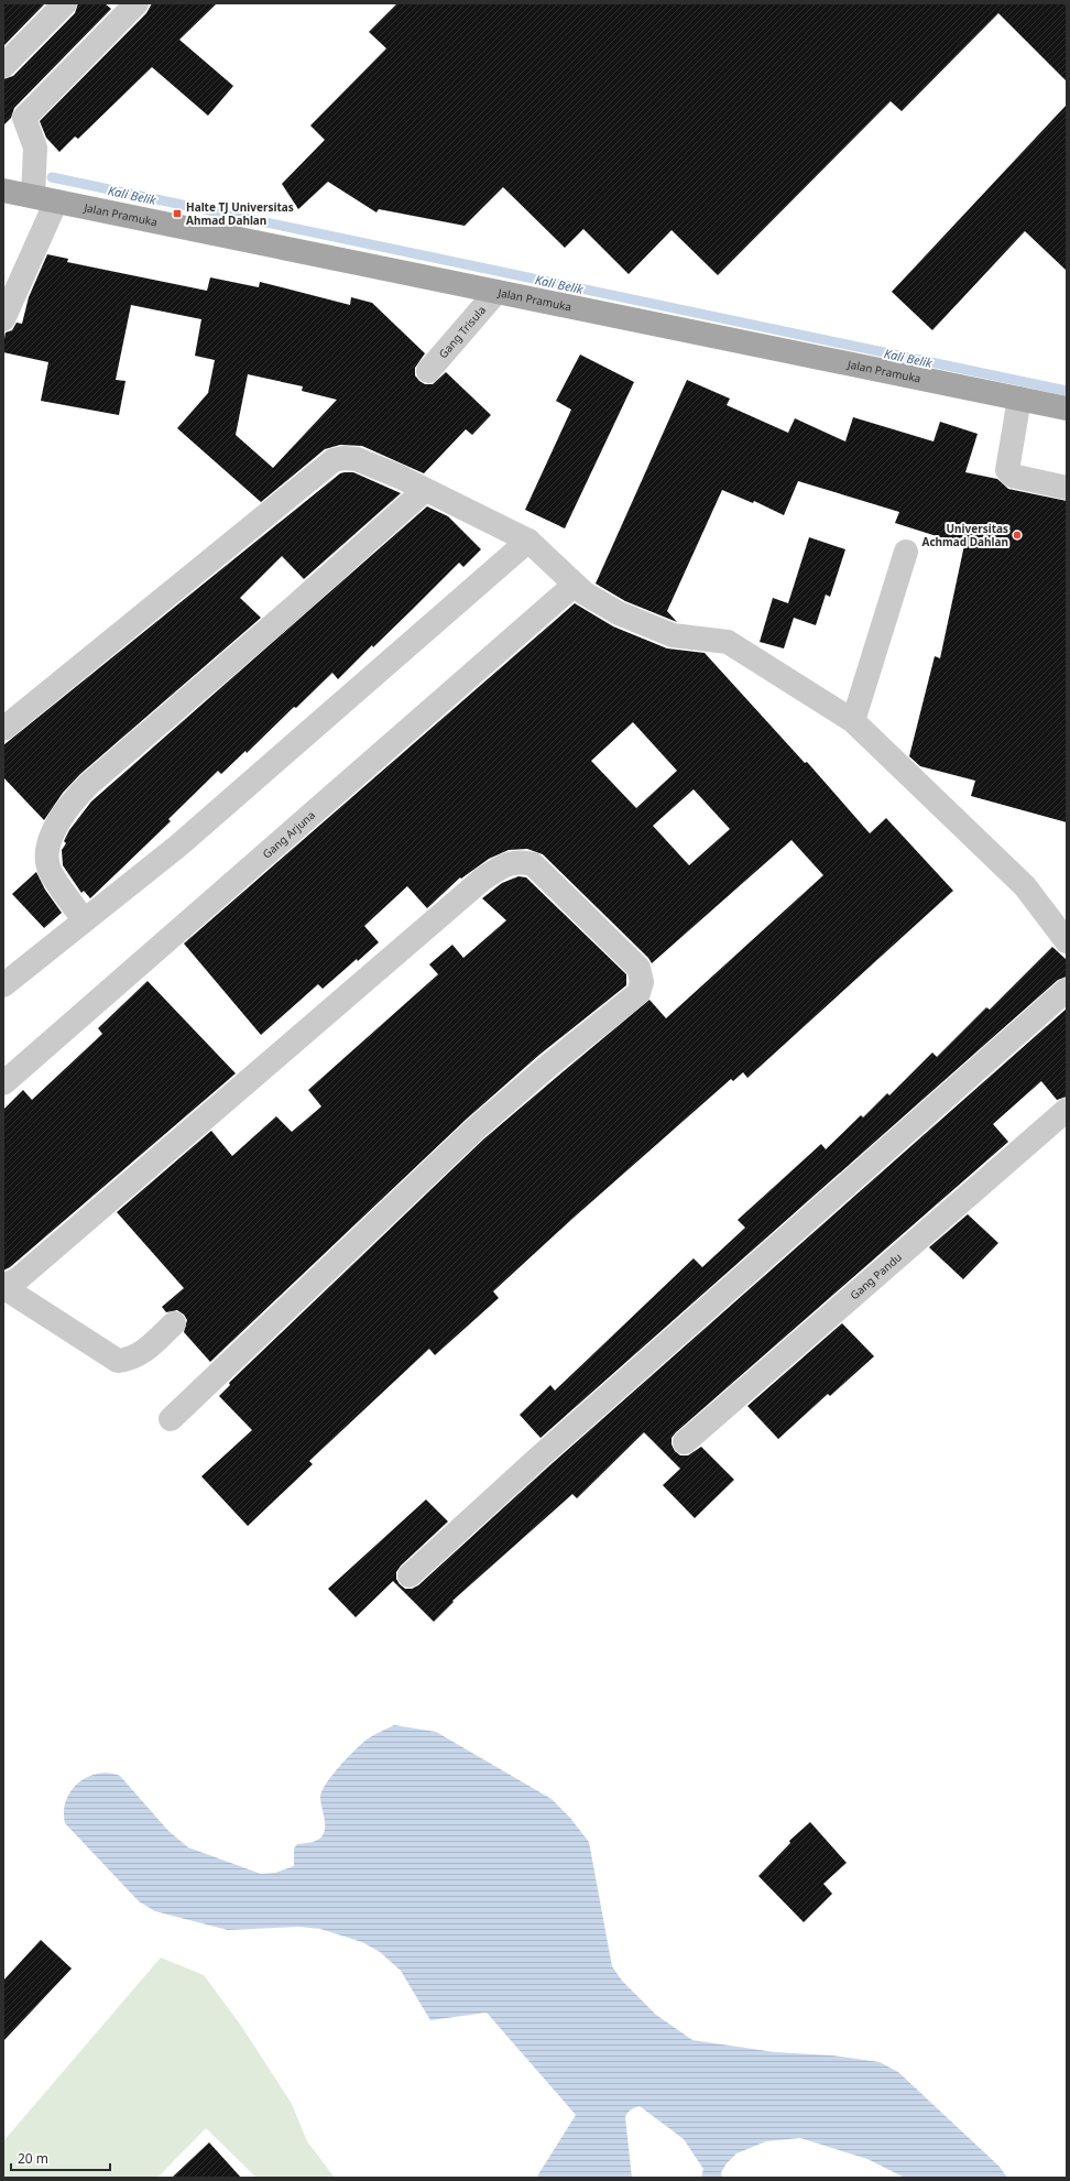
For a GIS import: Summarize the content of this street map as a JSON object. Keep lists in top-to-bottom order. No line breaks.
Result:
{"streets":{"main road":["Jalan Pramuka"],"street":["Gang Trisula","Gang Arjuna","Gang Pandu"]},"crossings":[["Jalan Pramuka","Gang Trisula"]],"water":["Kali Belik"],"places":{"transit":["Halte TJ Universitas Ahmad Dahlan"],"other":["Universitas Achmad Dahlan"]},"scale_bar":"20 m"}
